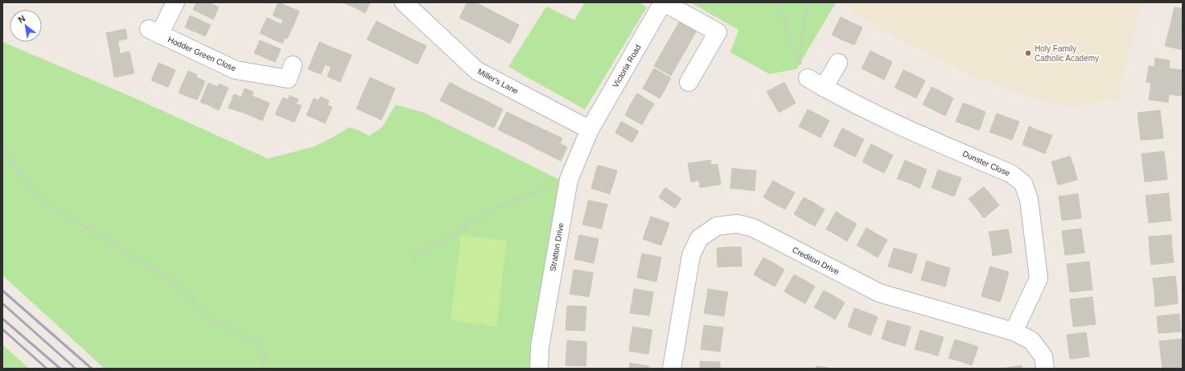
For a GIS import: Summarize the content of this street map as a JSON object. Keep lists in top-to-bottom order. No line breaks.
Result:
{"streets":{"street":["Hodder Green Close","Victoria Road","Miller's Lane","Dunster Close","Stratton Drive","Crediton Drive"]},"crossings":[["Victoria Road","Miller's Lane"],["Victoria Road","Stratton Drive"],["Miller's Lane","Stratton Drive"],["Dunster Close","Crediton Drive"]],"places":["Holy Family Catholic Academy"],"north":"top left"}
